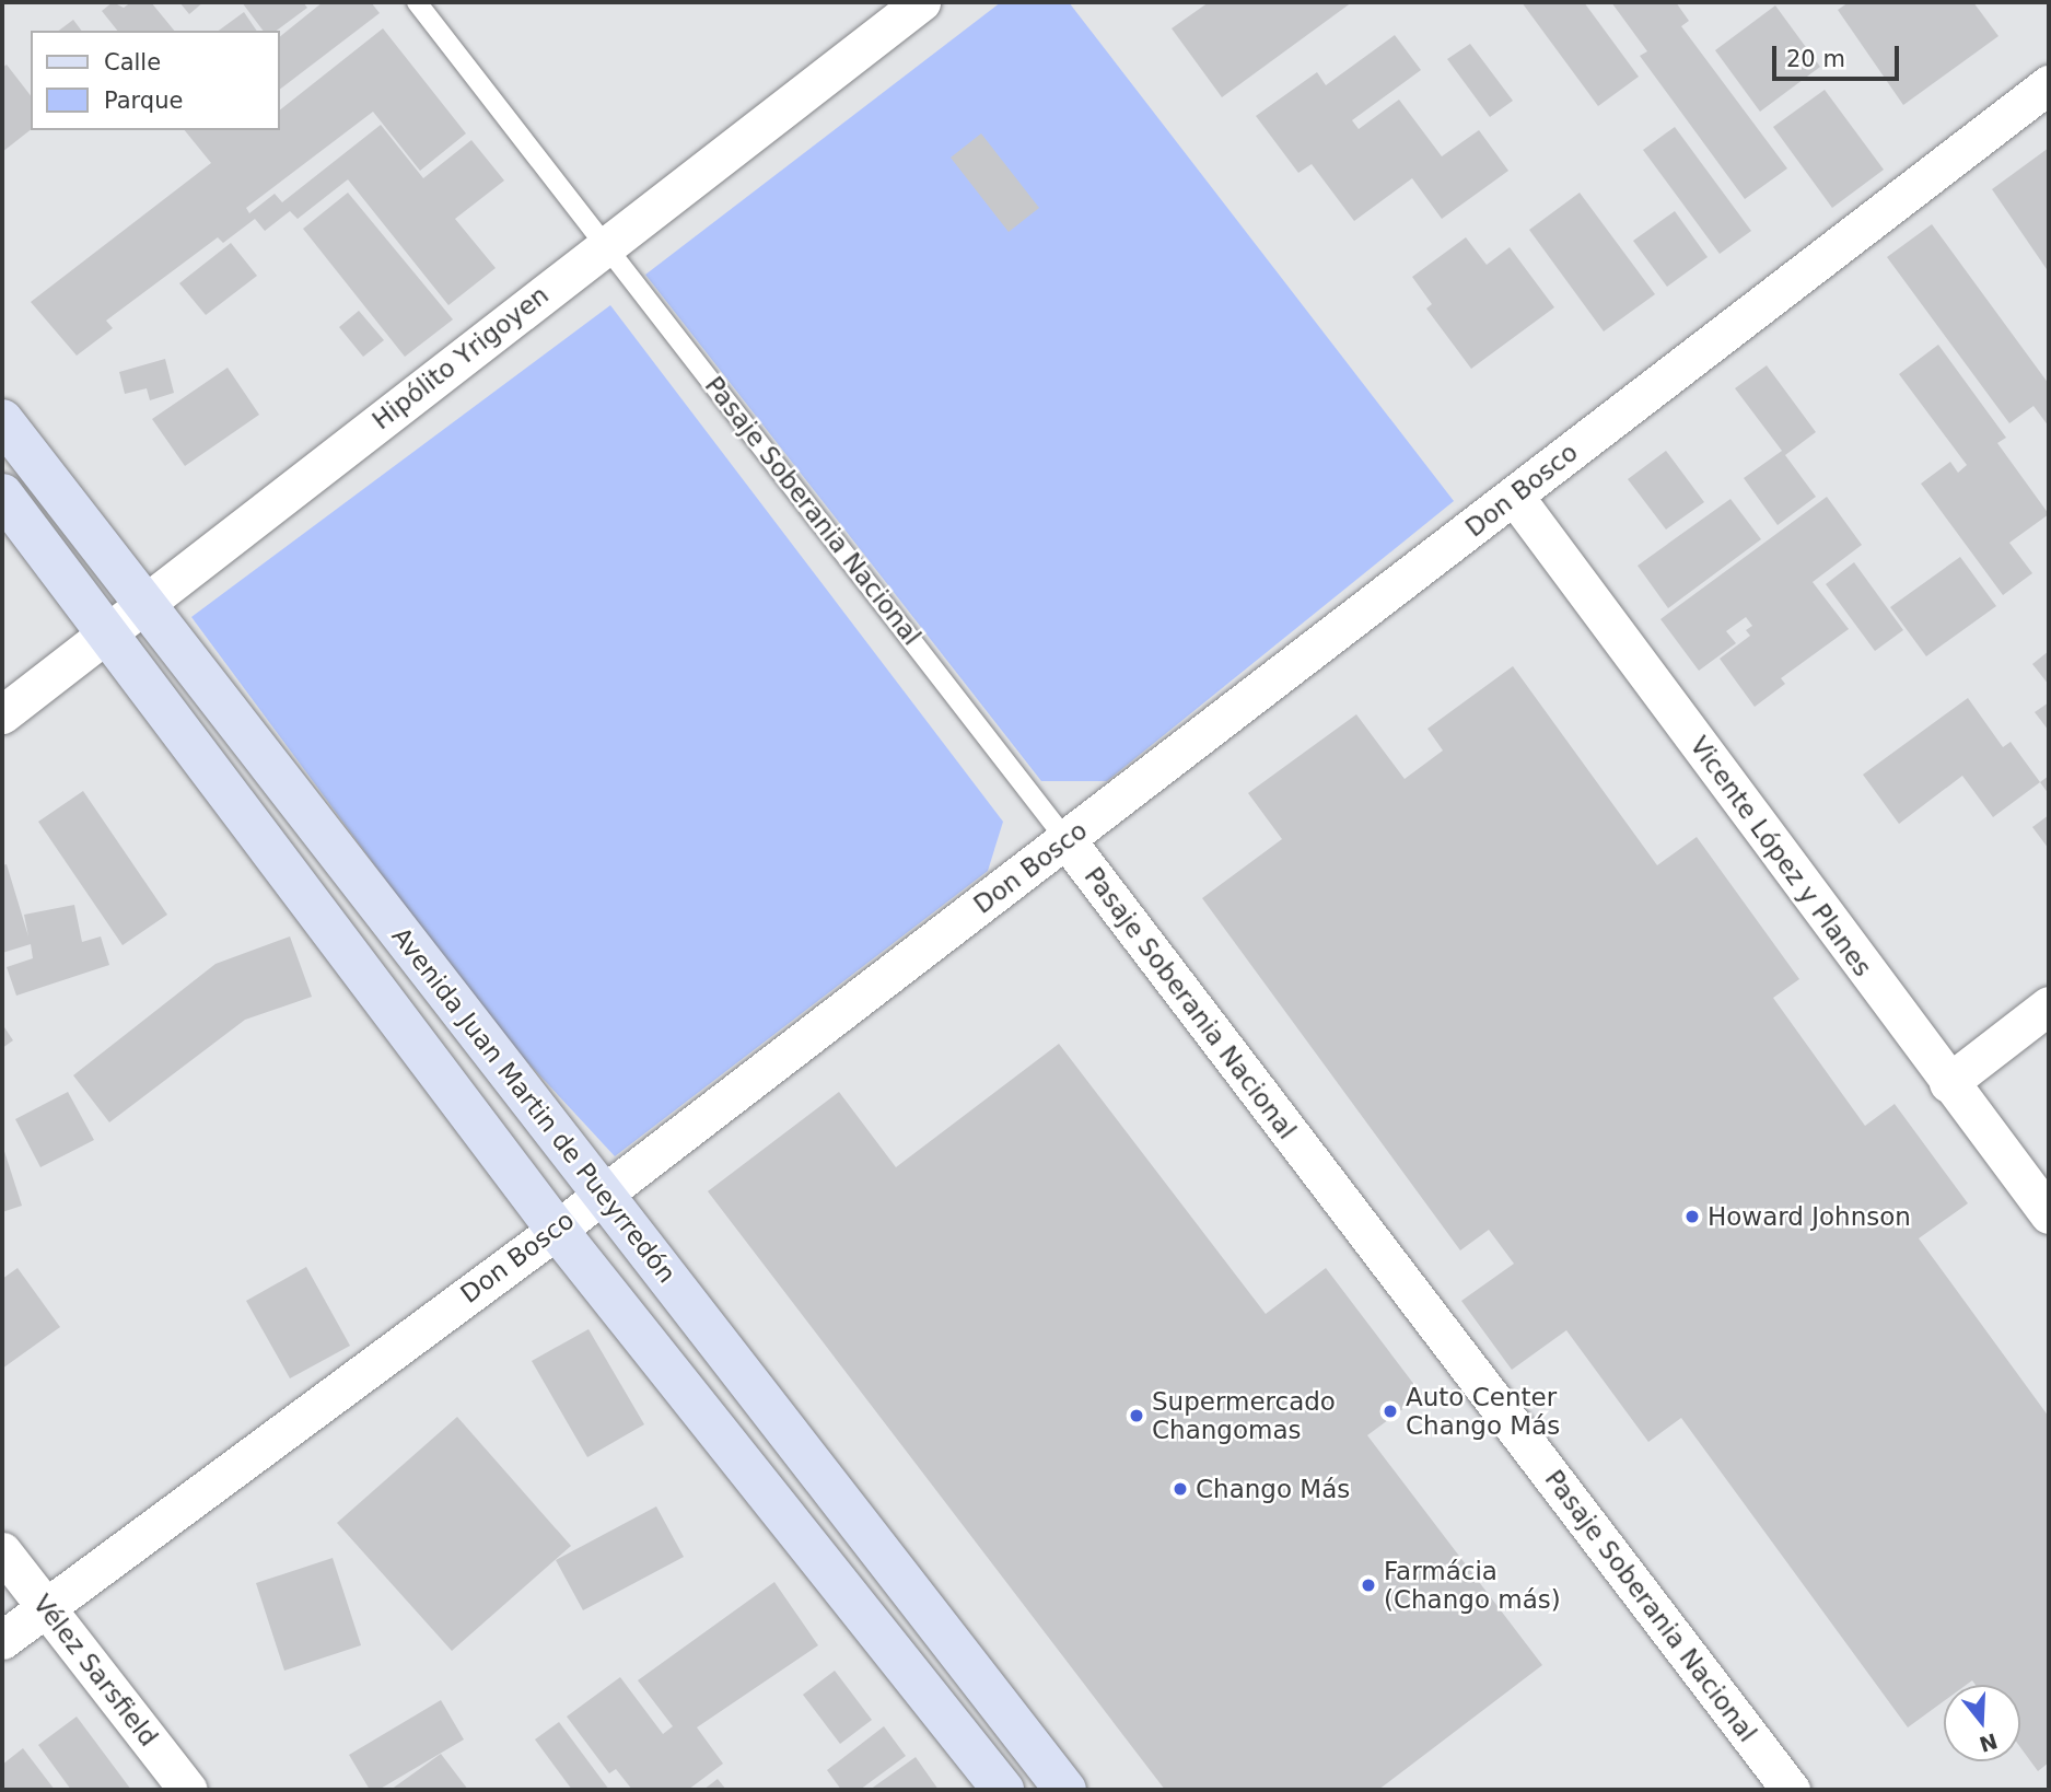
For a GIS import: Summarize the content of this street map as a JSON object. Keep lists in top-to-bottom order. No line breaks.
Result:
{"streets":{"main road":["Avenida Juan Martin de Pueyrredón"],"street":["Hipólito Yrigoyen","Don Bosco","Pasaje Soberania Nacional","Vicente López y Planes","Vélez Sarsfield"]},"crossings":[["Hipólito Yrigoyen","Pasaje Soberania Nacional"],["Hipólito Yrigoyen","Avenida Juan Martin de Pueyrredón"],["Don Bosco","Pasaje Soberania Nacional"],["Don Bosco","Vicente López y Planes"],["Don Bosco","Avenida Juan Martin de Pueyrredón"],["Don Bosco","Vélez Sarsfield"]],"places":["Howard Johnson","Auto Center Chango Más","Supermercado Changomas","Chango Más","Farmácia (Chango más)"],"legend":["Calle","Parque"],"scale_bar":"20 m","north":"bottom"}
